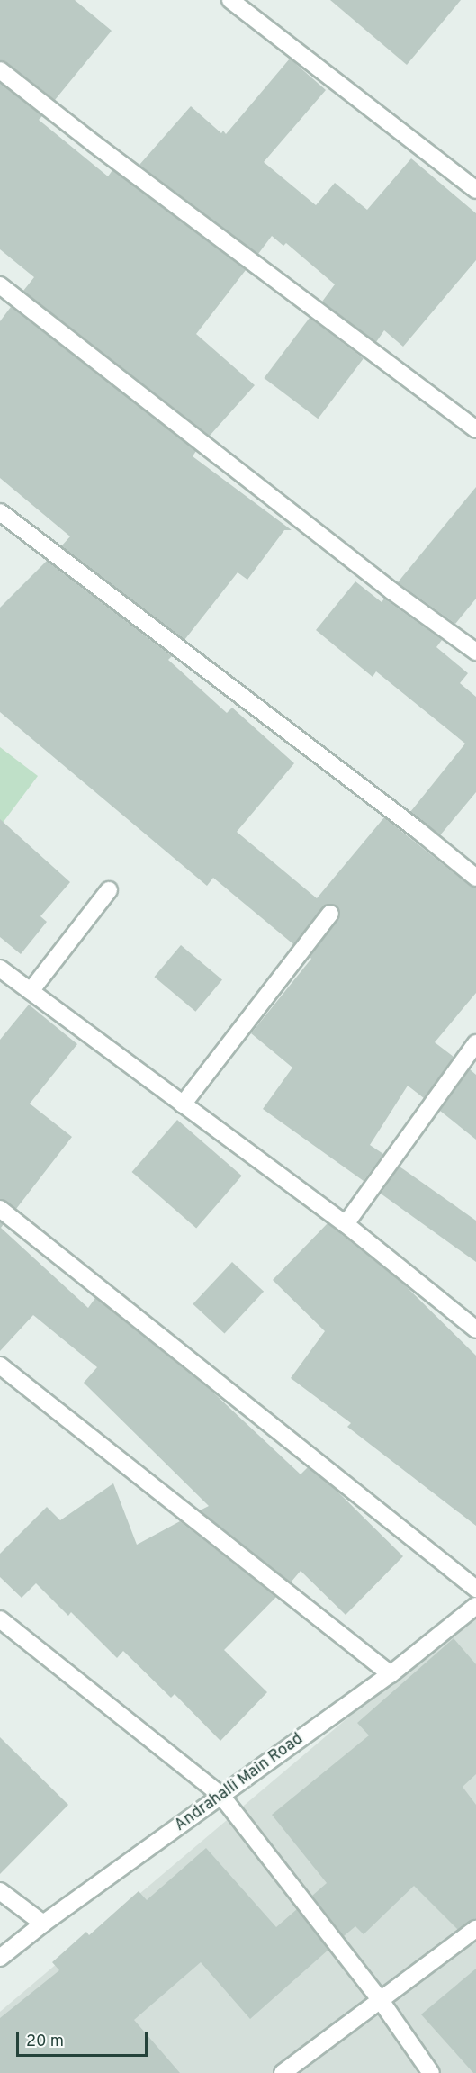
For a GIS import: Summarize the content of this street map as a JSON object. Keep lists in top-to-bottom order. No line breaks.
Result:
{"streets":{"street":["Andrahalli Main Road"]},"scale_bar":"20 m"}
